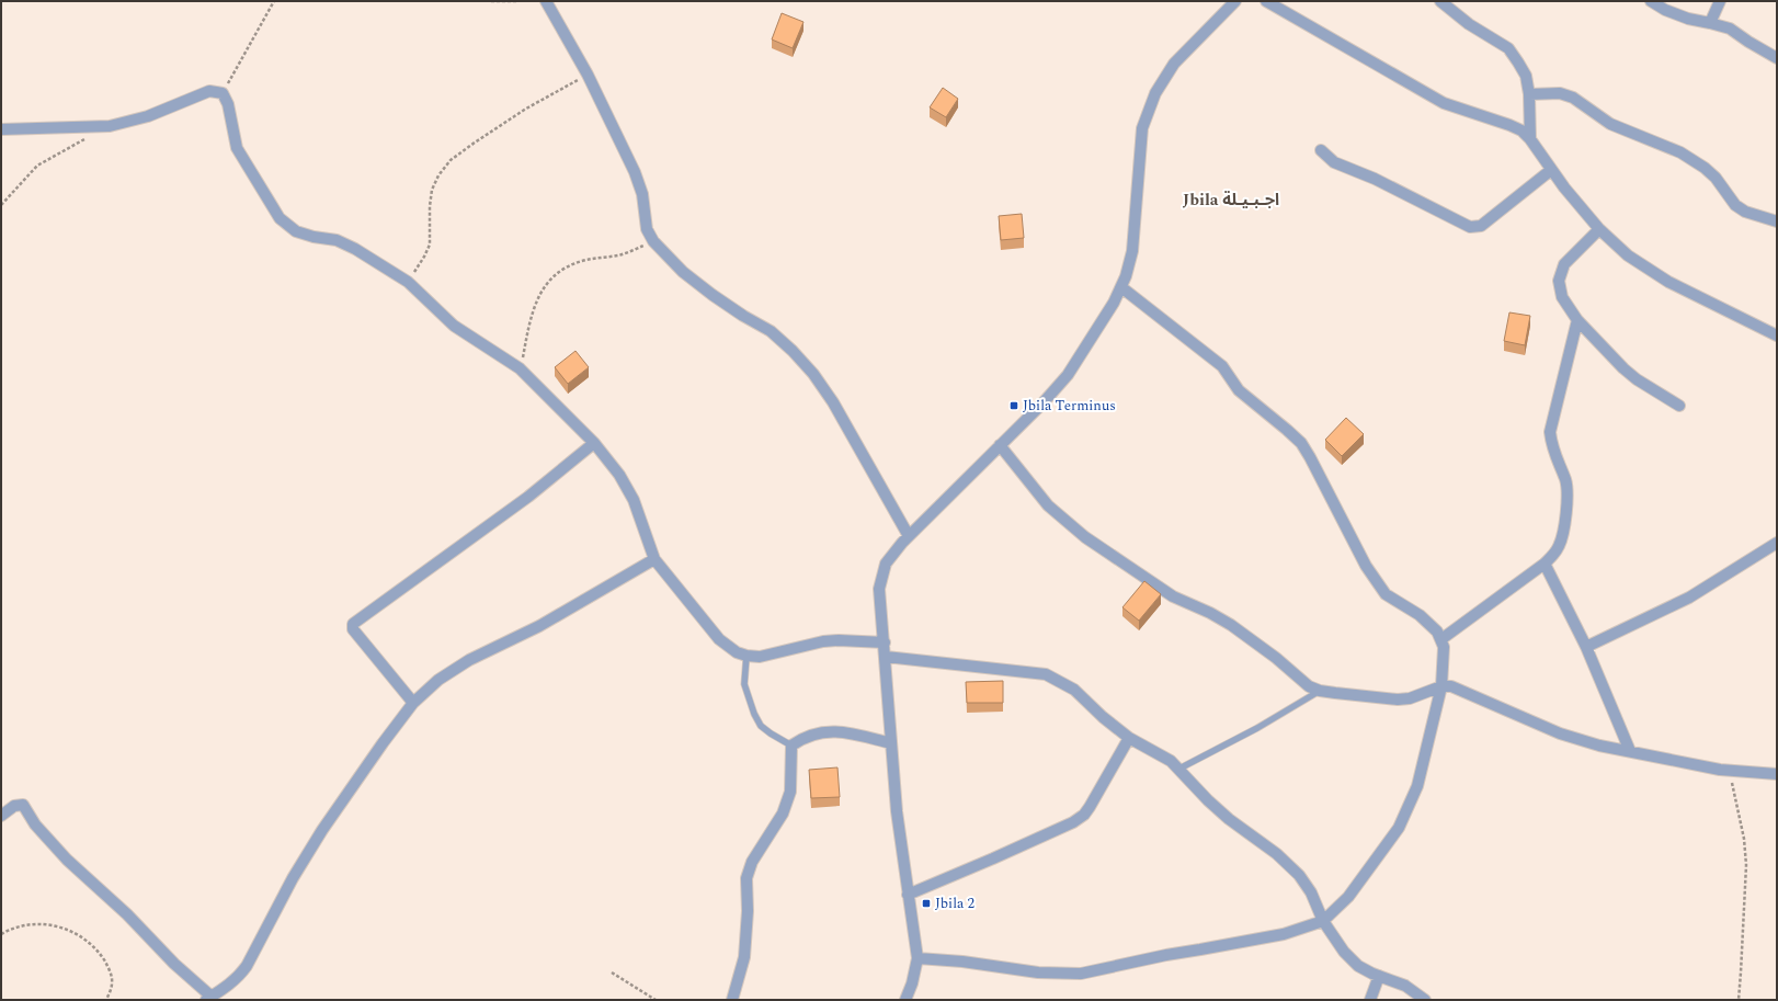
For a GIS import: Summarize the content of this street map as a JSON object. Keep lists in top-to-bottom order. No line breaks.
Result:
{"districts":["Jbila اجـبـيـلة"],"places":{"transit":["Jbila Terminus","Jbila 2"]}}
